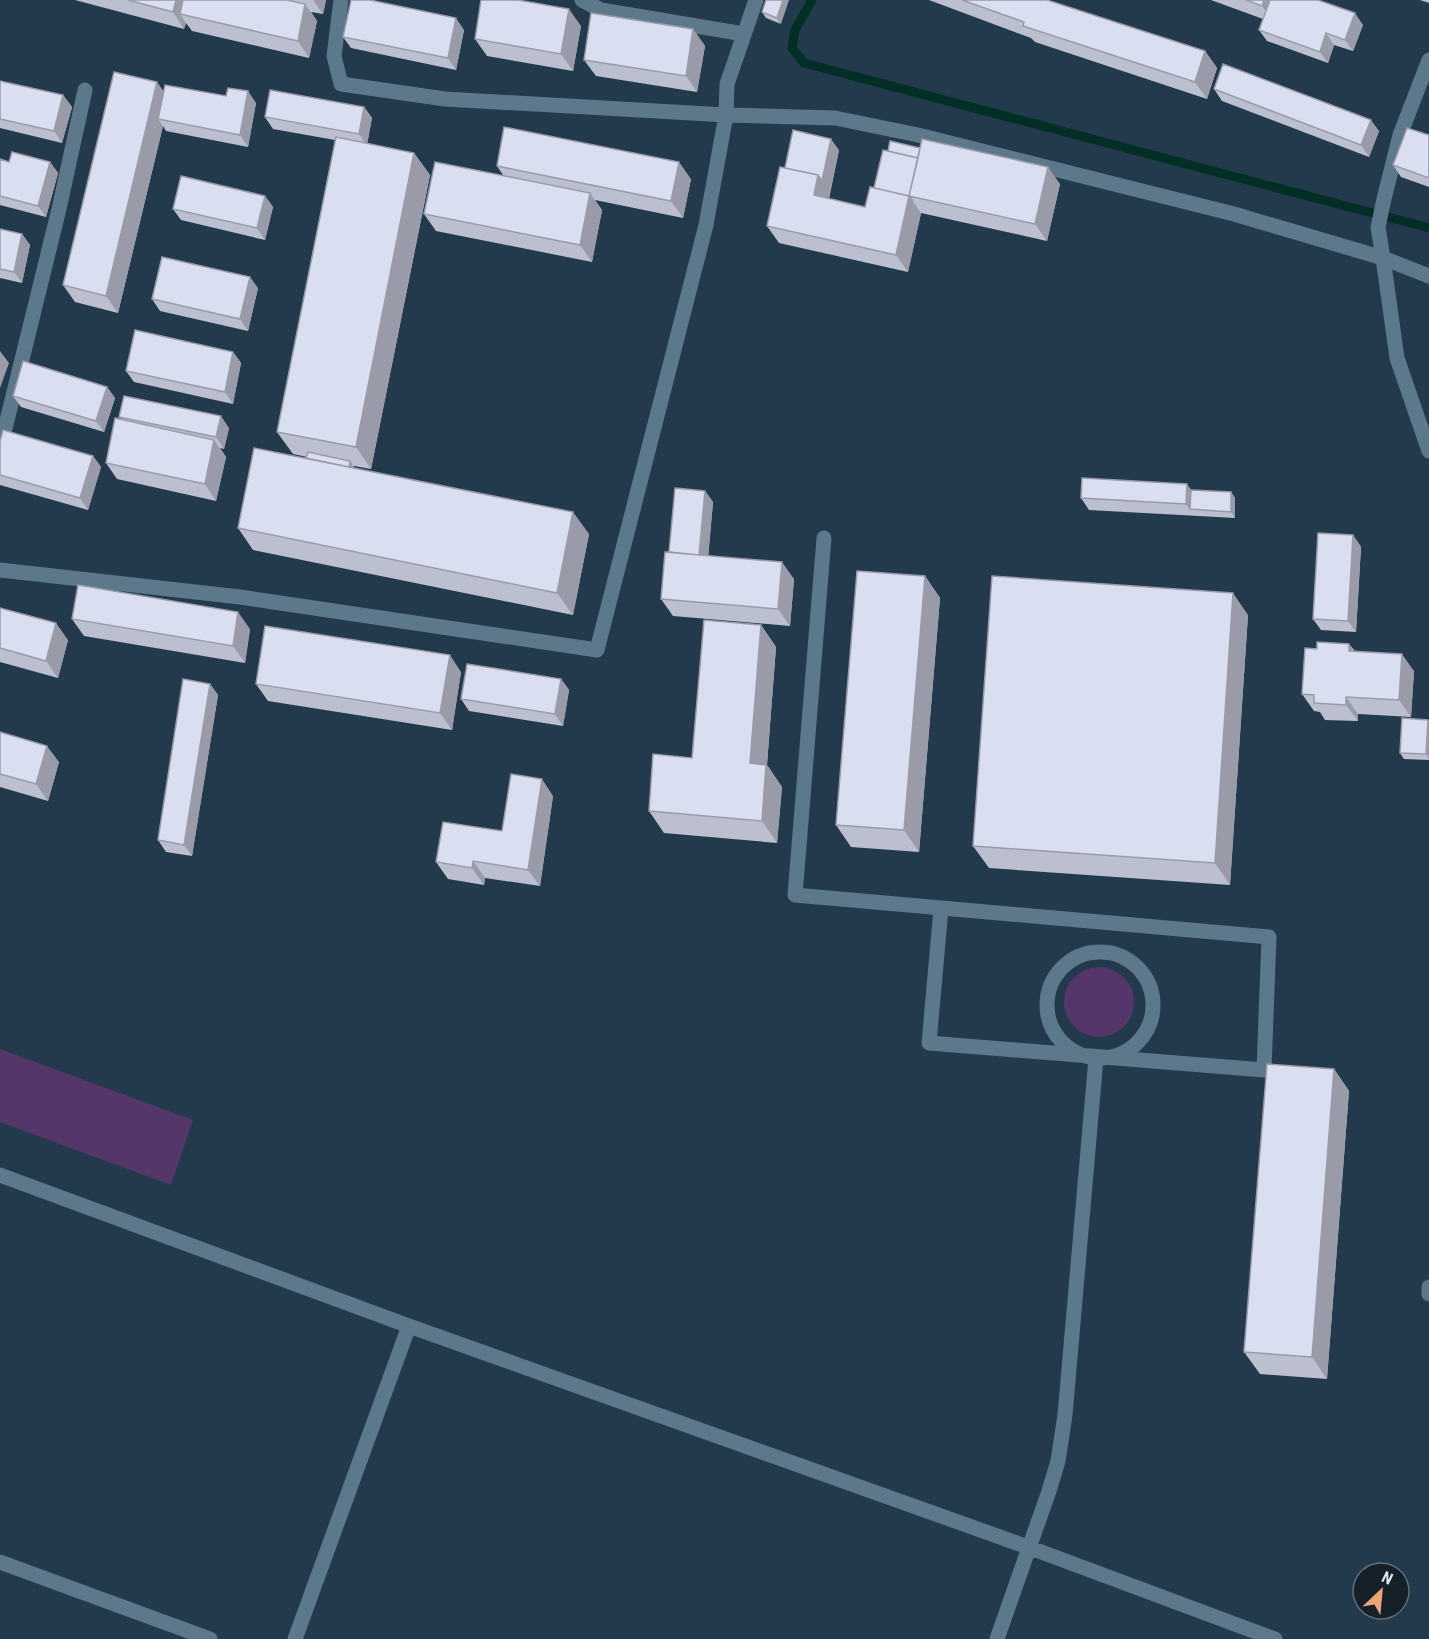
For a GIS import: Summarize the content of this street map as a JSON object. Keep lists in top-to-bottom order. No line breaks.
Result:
{"north":"top right"}
